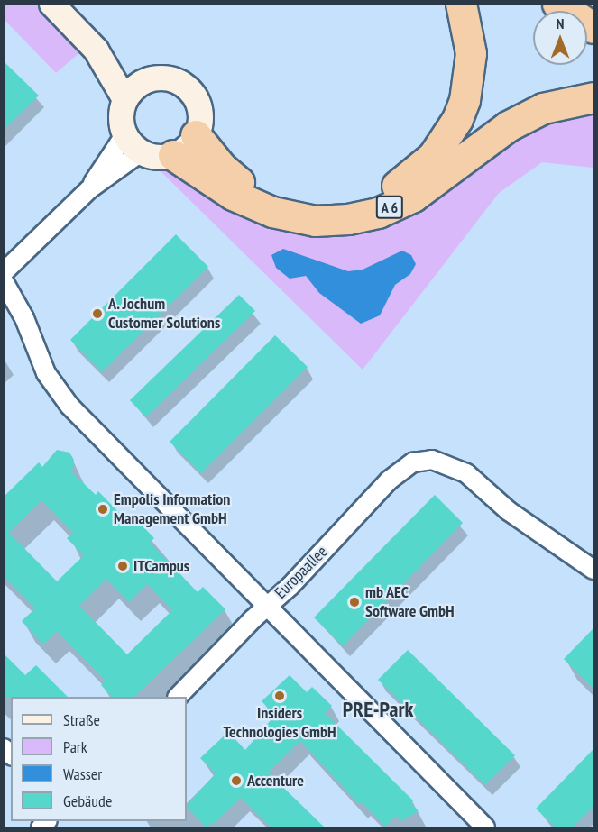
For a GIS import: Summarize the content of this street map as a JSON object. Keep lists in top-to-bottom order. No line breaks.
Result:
{"streets":{"highway":["A 6"],"street":["Europaallee"]},"districts":["PRE-Park"],"places":["A. Jochum Customer Solutions","Empolis Information Management GmbH","ITCampus","mb AEC Software GmbH","Insiders Technologies GmbH","Accenture"],"legend":["Straße","Park","Wasser","Gebäude"],"north":"top"}
